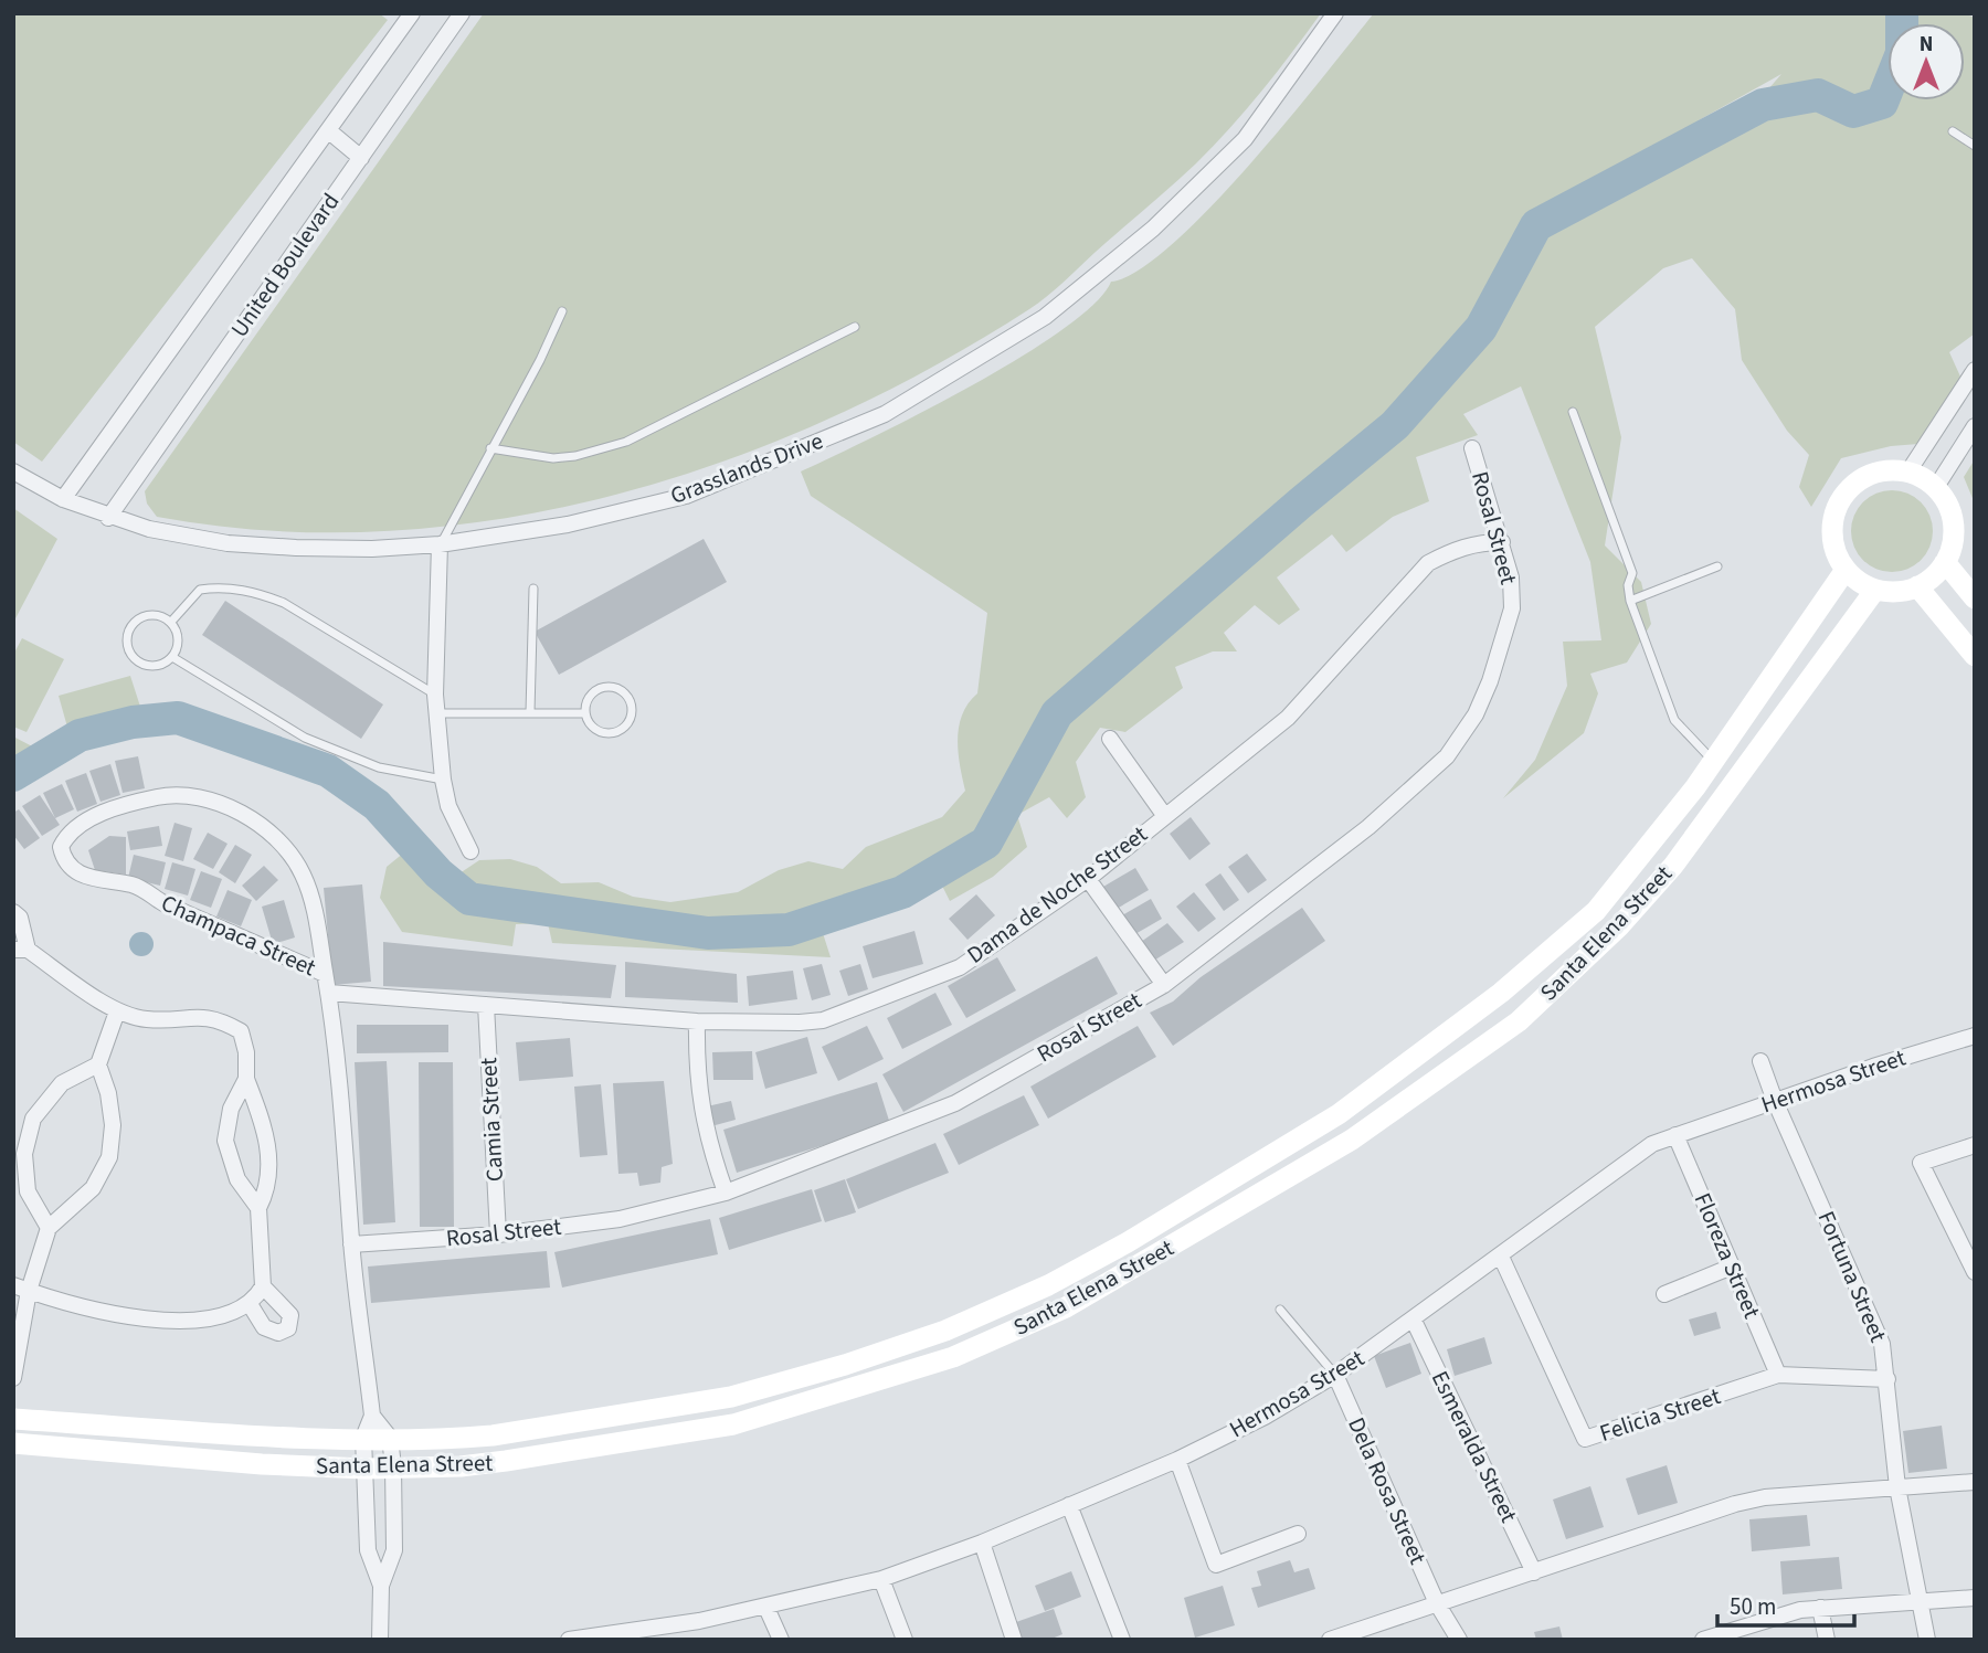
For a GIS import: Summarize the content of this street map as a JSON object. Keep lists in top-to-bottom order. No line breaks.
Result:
{"streets":{"street":["United Boulevard","Grasslands Drive","Rosal Street","Dama de Noche Street","Santa Elena Street","Champaca Street","Hermosa Street","Camia Street","Floreza Street","Fortuna Street","Felicia Street","Esmeralda Street","Dela Rosa Street"]},"crossings":[["United Boulevard","Grasslands Drive"],["Rosal Street","Dama de Noche Street"],["Rosal Street","Camia Street"],["Dama de Noche Street","Camia Street"],["Hermosa Street","Floreza Street"],["Hermosa Street","Fortuna Street"],["Hermosa Street","Felicia Street"],["Hermosa Street","Esmeralda Street"],["Hermosa Street","Dela Rosa Street"],["Floreza Street","Felicia Street"],["Fortuna Street","Felicia Street"]],"scale_bar":"50 m","north":"top"}
